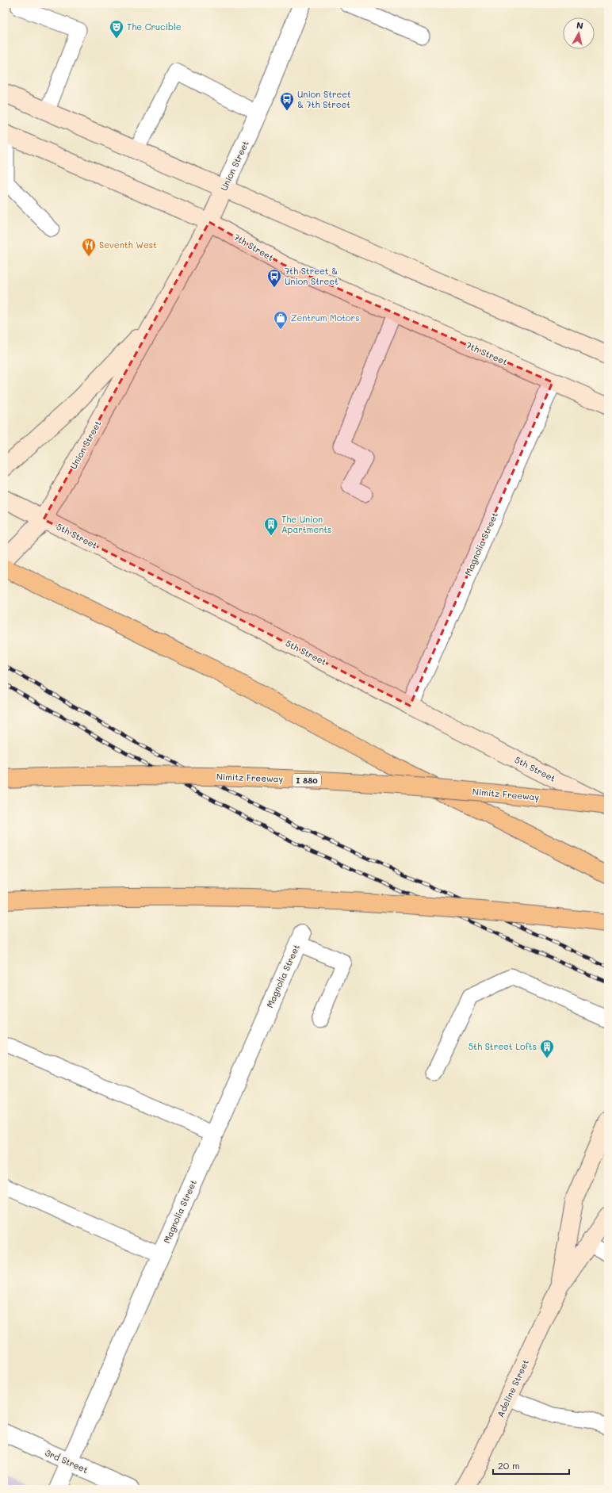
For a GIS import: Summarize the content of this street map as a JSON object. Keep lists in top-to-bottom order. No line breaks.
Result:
{"streets":{"main road":["Union Street","7th Street","5th Street","Nimitz Freeway","I 880","Adeline Street"],"street":["Magnolia Street","3rd Street"]},"crossings":[["Union Street","7th Street"],["Union Street","5th Street"],["7th Street","Magnolia Street"],["5th Street","Magnolia Street"],["5th Street","Nimitz Freeway"],["Magnolia Street","3rd Street"]],"places":{"theatre":["The Crucible"],"bus stop":["Union Street & 7th Street","7th Street & Union Street"],"restaurant":["Seventh West"],"shop":["Zentrum Motors"],"building":["The Union Apartments","5th Street Lofts"]},"scale_bar":"20 m","north":"top"}
